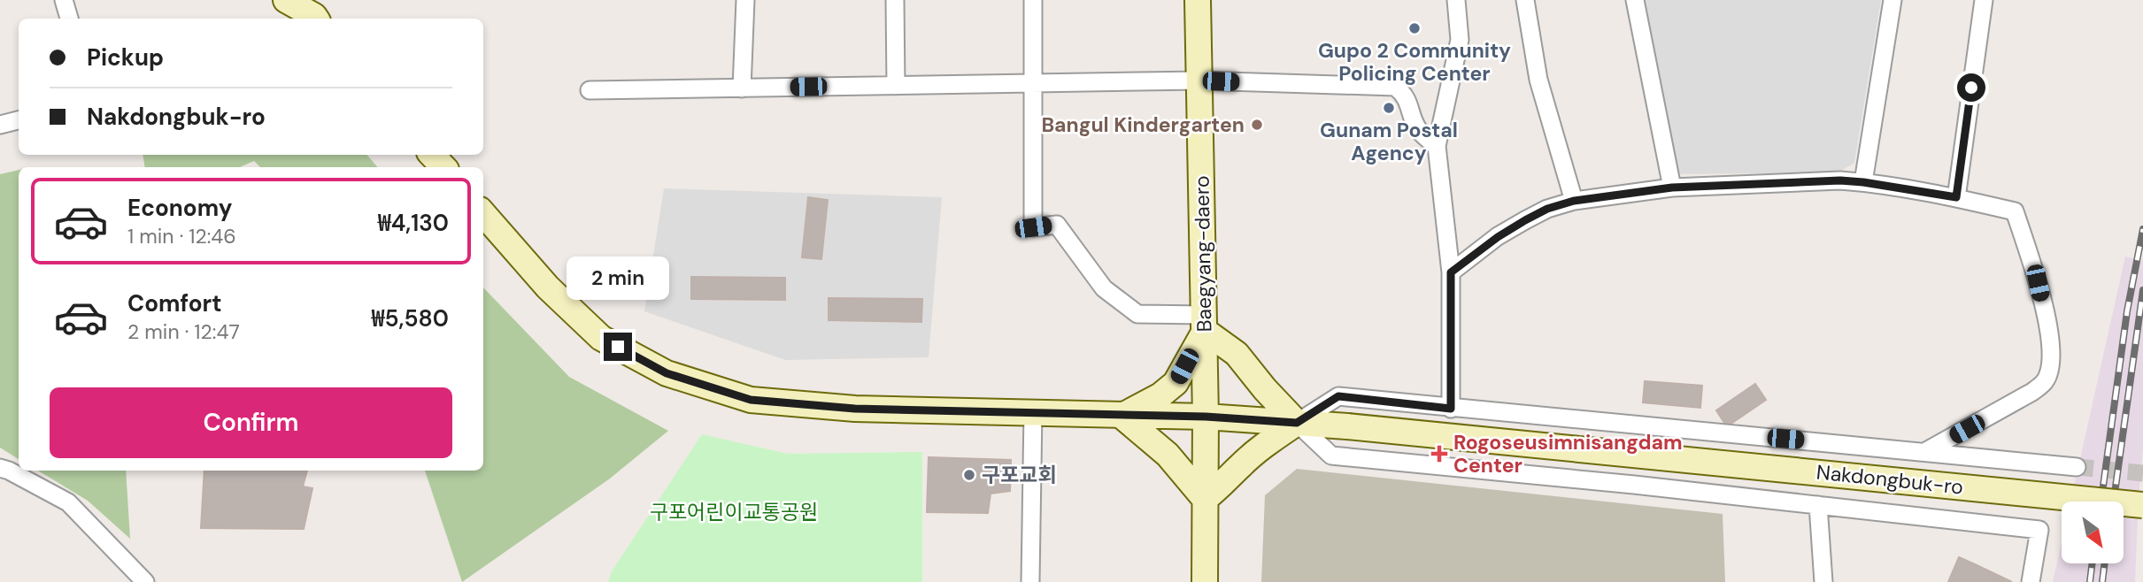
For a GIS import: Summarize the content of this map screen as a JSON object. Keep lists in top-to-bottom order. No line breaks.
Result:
{"streets":{"main road":["Baegyang-daero","Nakdongbuk-ro"]},"crossings":[["Baegyang-daero","Nakdongbuk-ro"]],"parks":["구포어린이교통공원"],"places":{"other":["Gupo 2 Community Policing Center","Gunam Postal Agency","Bangul Kindergarten","구포교회"],"health":["Rogoseusimnisangdam Center"]},"north":"bottom right","page":{"banner":["Pickup","Nakdongbuk-ro"],"list":[{"name":"Economy","note":"1 min · 12:46","value":"₩4,130"},{"name":"Comfort","note":"2 min · 12:47","value":"₩5,580"}],"bubble":"2 min","buttons":"Confirm"}}
